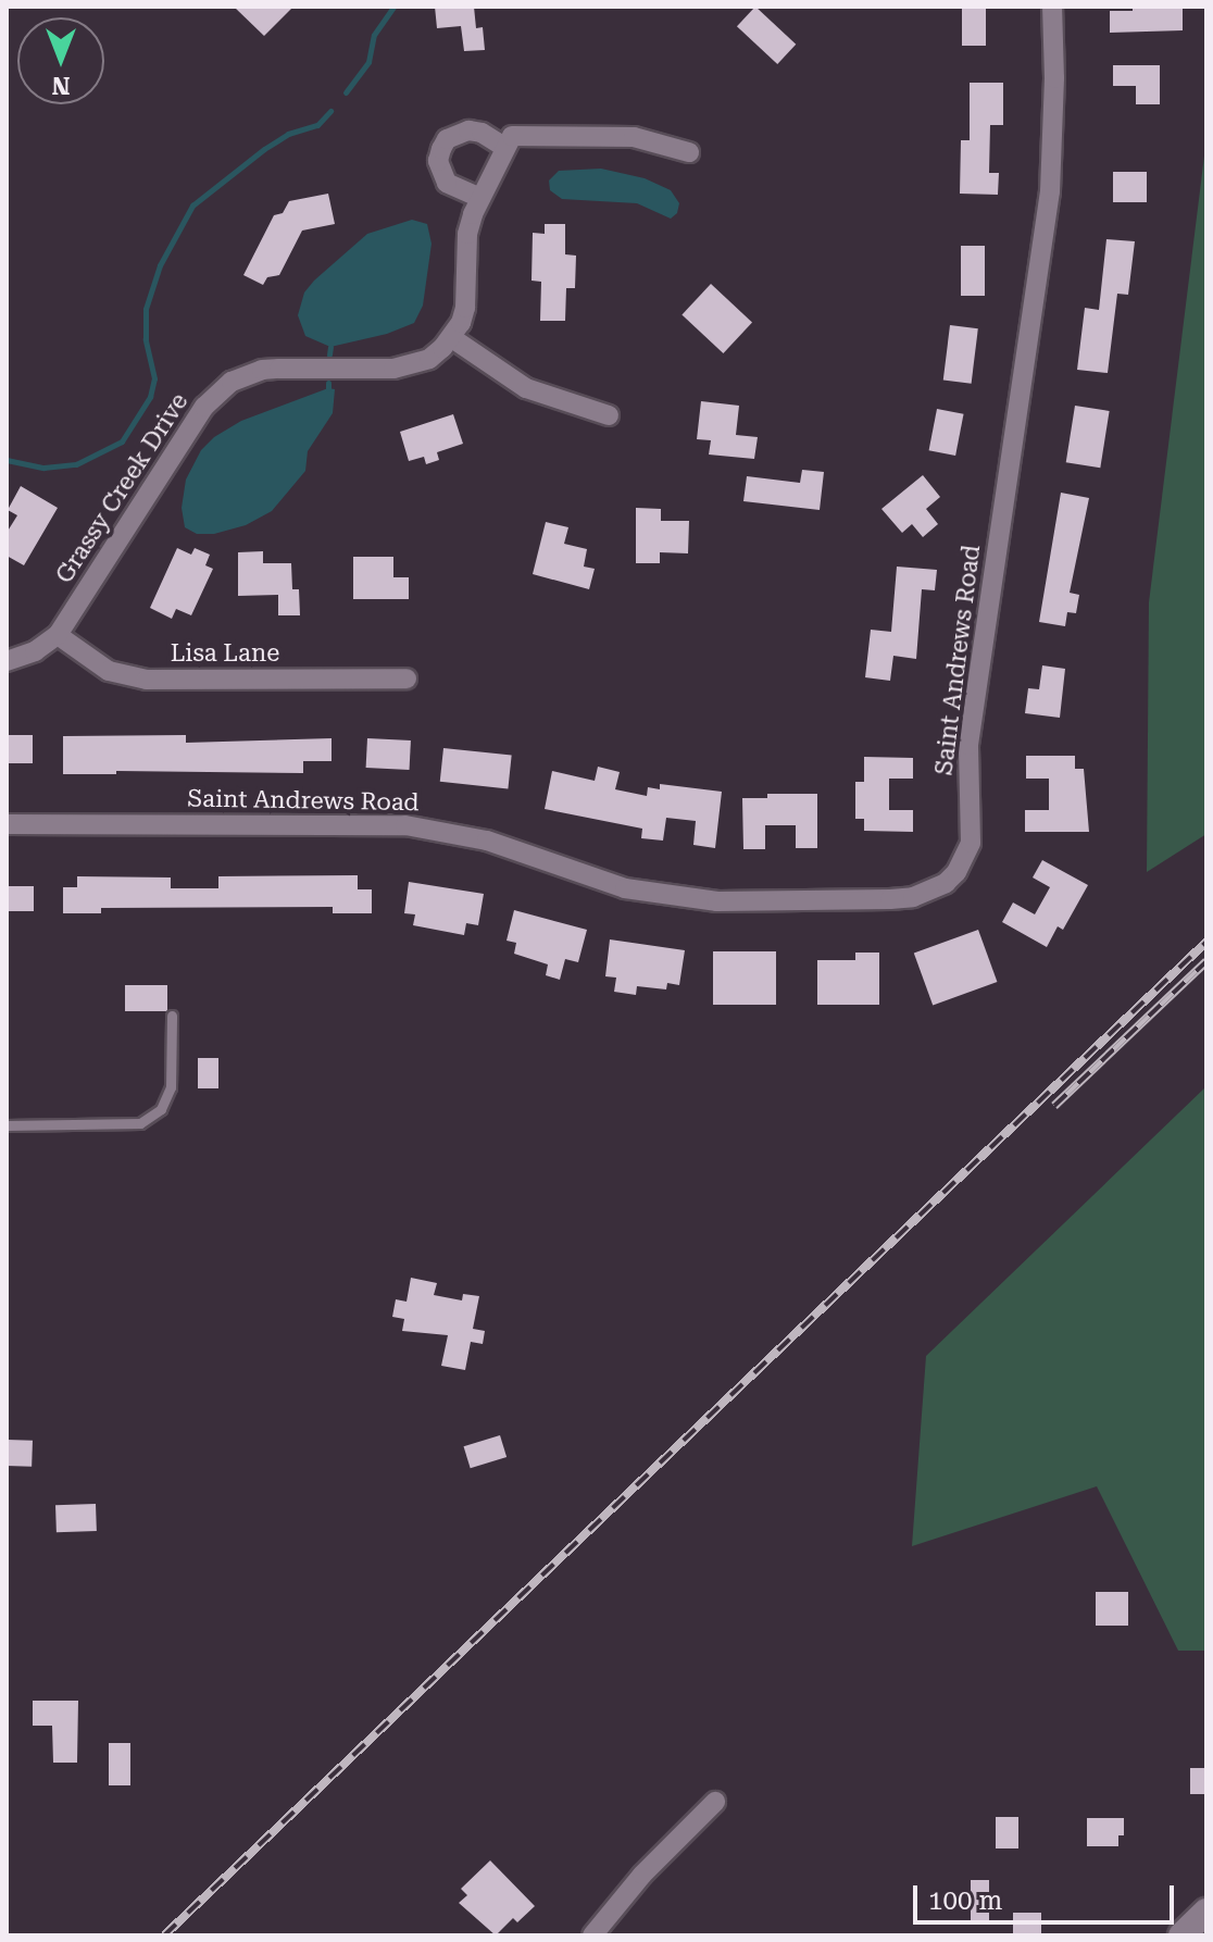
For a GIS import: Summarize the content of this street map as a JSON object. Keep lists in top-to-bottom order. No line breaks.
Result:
{"streets":{"street":["Grassy Creek Drive","Lisa Lane","Saint Andrews Road"]},"crossings":[["Grassy Creek Drive","Lisa Lane"]],"scale_bar":"100 m","north":"bottom"}
